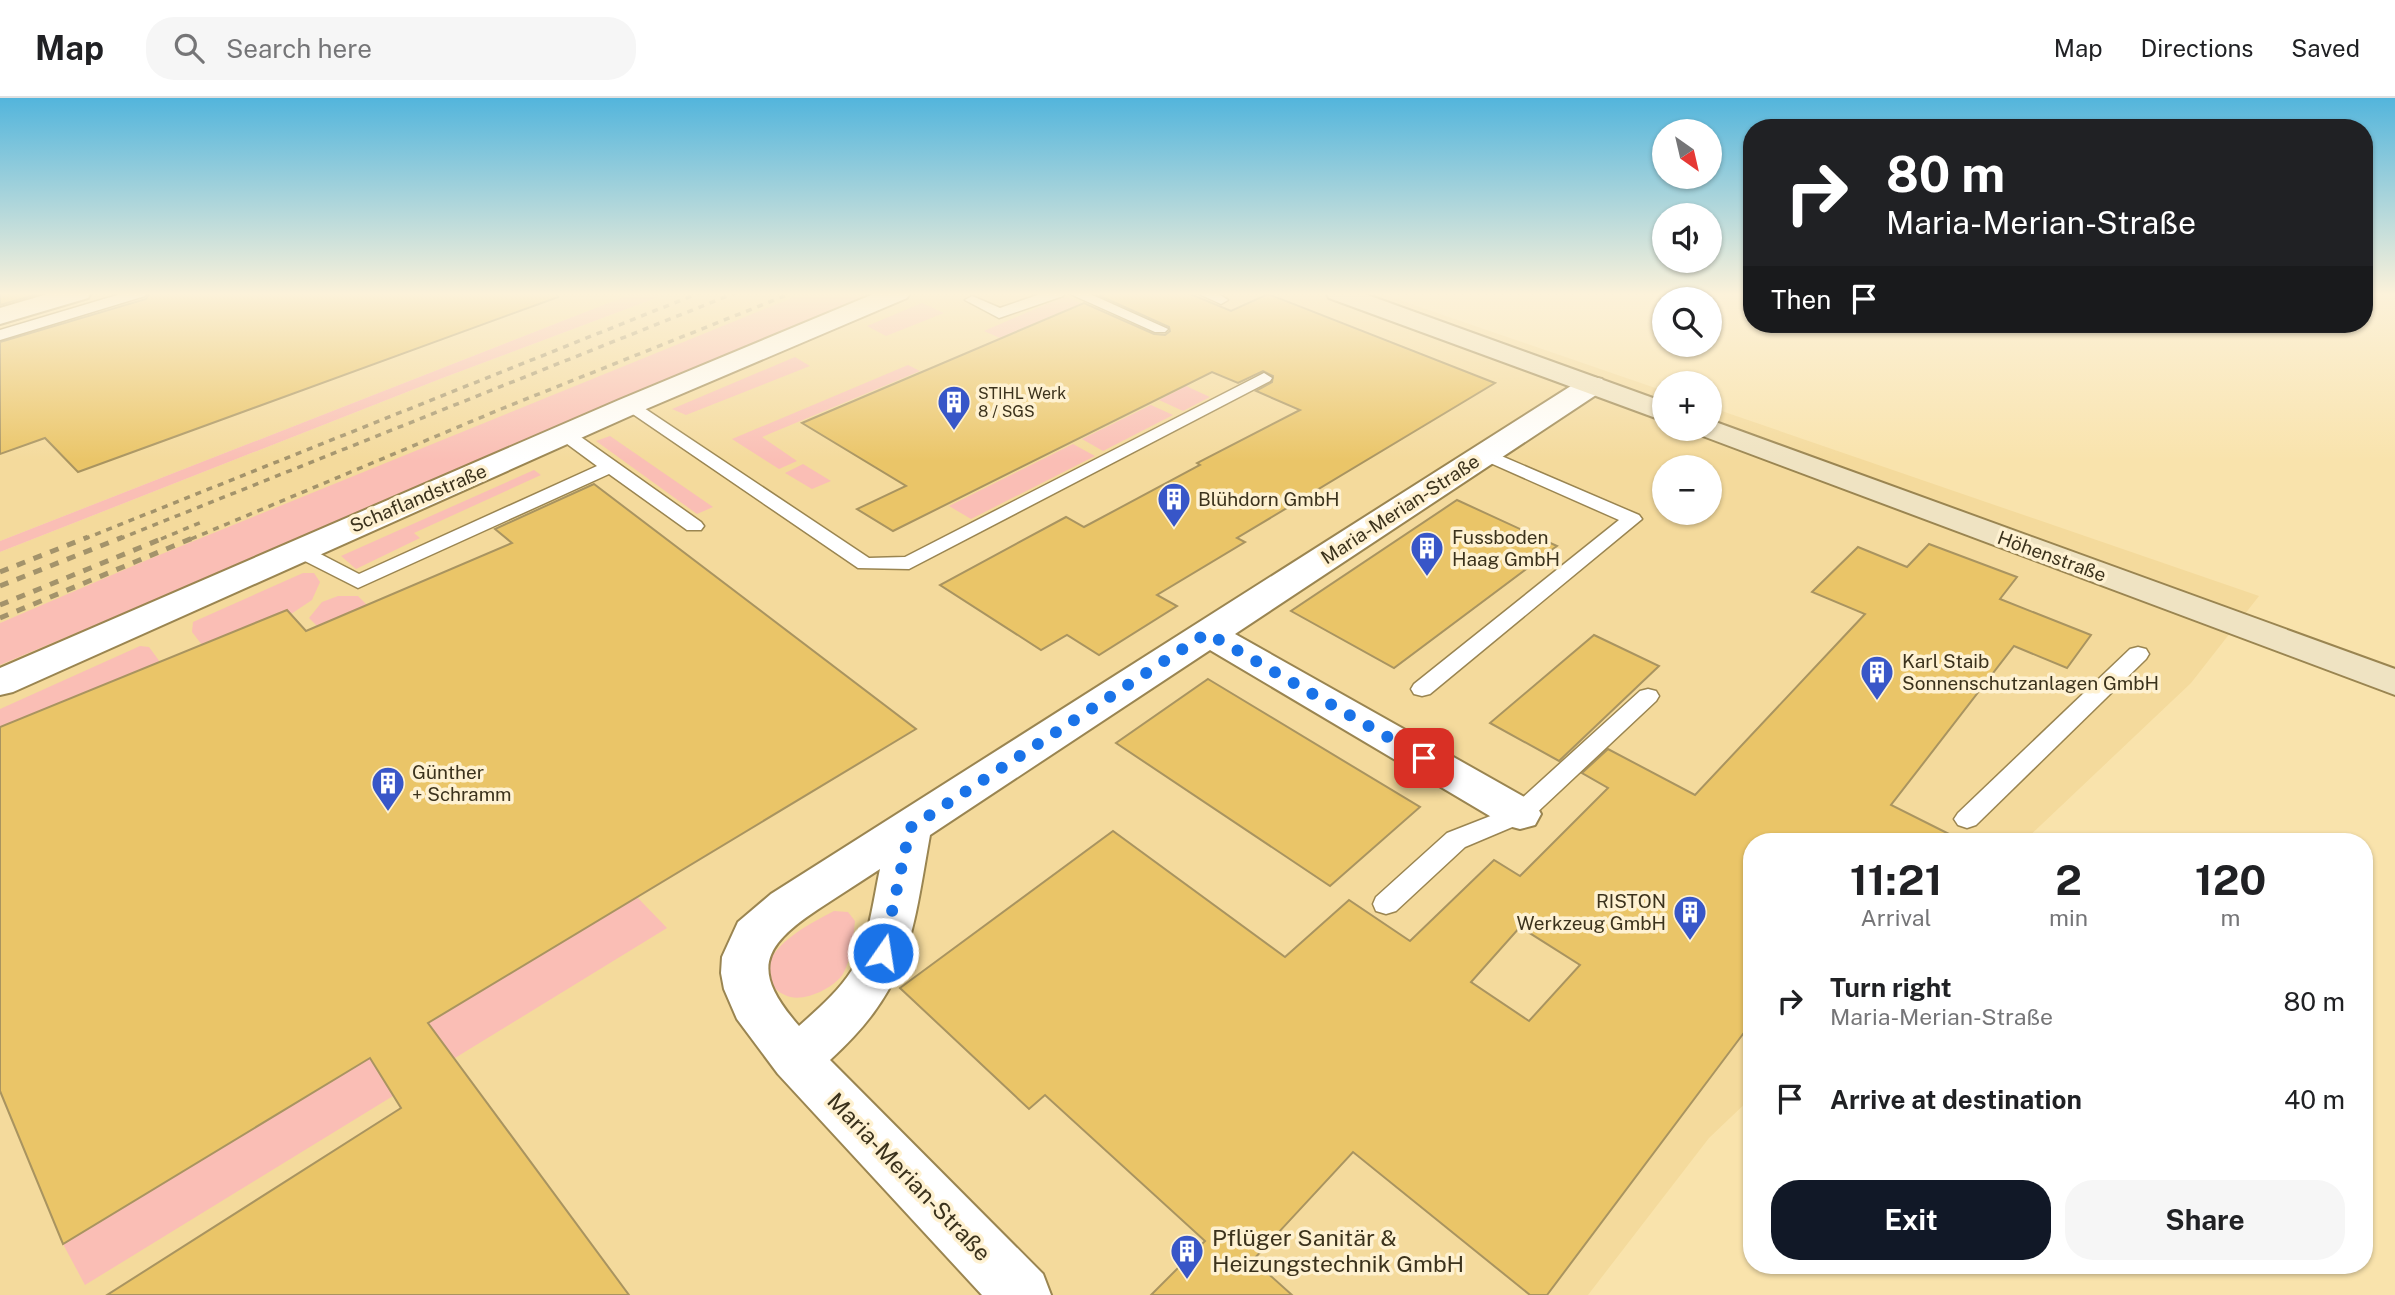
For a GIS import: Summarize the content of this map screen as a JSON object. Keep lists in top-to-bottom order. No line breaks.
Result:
{"streets":{"main road":["Höhenstraße"],"street":["Schaflandstraße","Maria-Merian-Straße"]},"places":{"building":["STIHL Werk 8 / SGS","Blühdorn GmbH","Fussboden Haag GmbH","Karl Staib Sonnenschutzanlagen GmbH","Günther + Schramm","RISTON Werkzeug GmbH","Pflüger Sanitär & Heizungstechnik GmbH"]},"north":"bottom right","page":{"header":"Map","search":"Search here","nav":["Map","Directions","Saved"],"map_buttons":["+","−"],"turn":["80 m","Maria-Merian-Straße"],"then":"Then","eta":["11:21","Arrival","2","min","120","m"],"list":[{"name":"Turn right","note":"Maria-Merian-Straße","value":"80 m"},{"name":"Arrive at destination","value":"40 m"}],"buttons":["Exit","Share"]}}
